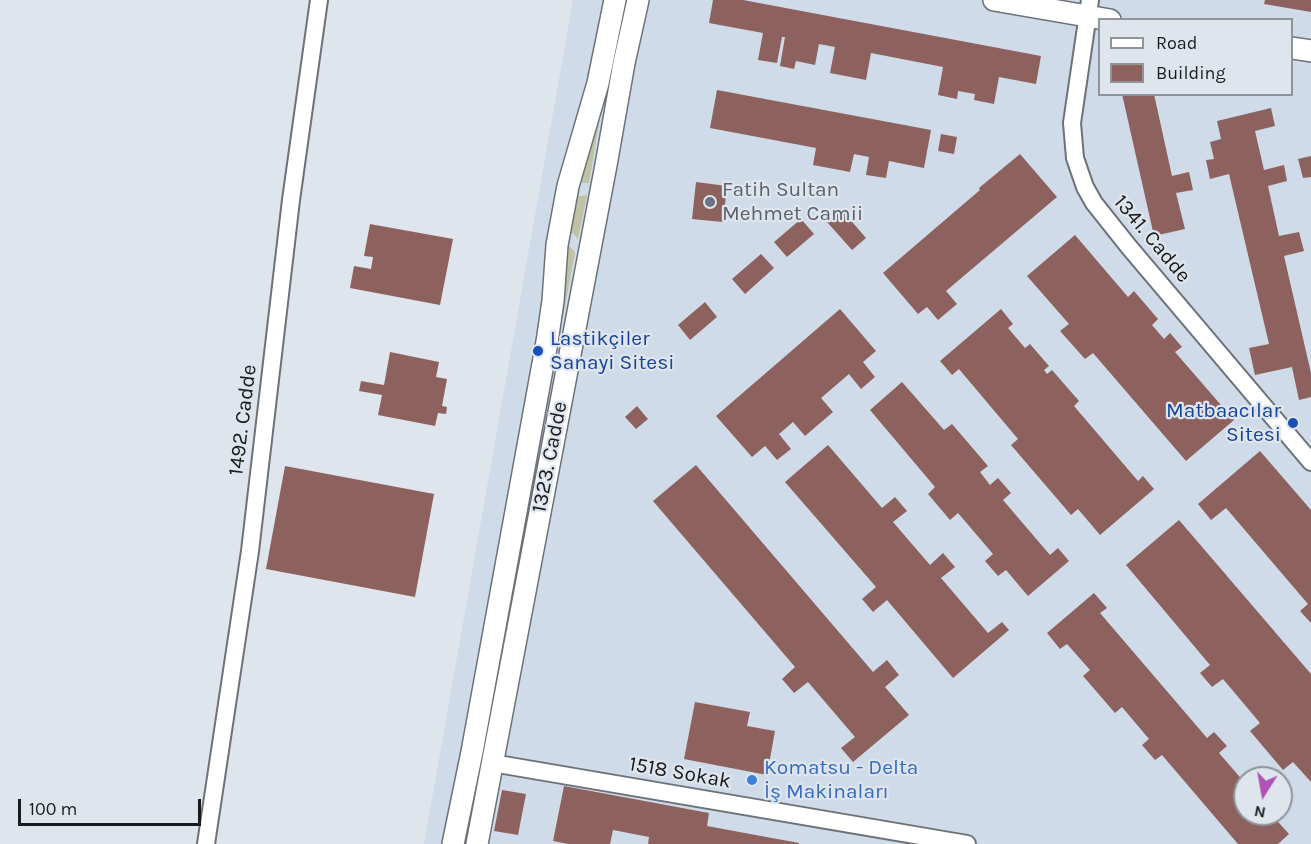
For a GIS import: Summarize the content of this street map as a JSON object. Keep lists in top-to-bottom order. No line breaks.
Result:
{"streets":{"main road":["1323. Cadde"],"street":["1341. Cadde","1492. Cadde","1518 Sokak"]},"crossings":[["1323. Cadde","1518 Sokak"]],"places":["Fatih Sultan Mehmet Camii","Lastikçiler Sanayi Sitesi","Matbaacılar Sitesi","Komatsu - Delta İş Makinaları"],"legend":["Road","Building"],"scale_bar":"100 m","north":"bottom"}
